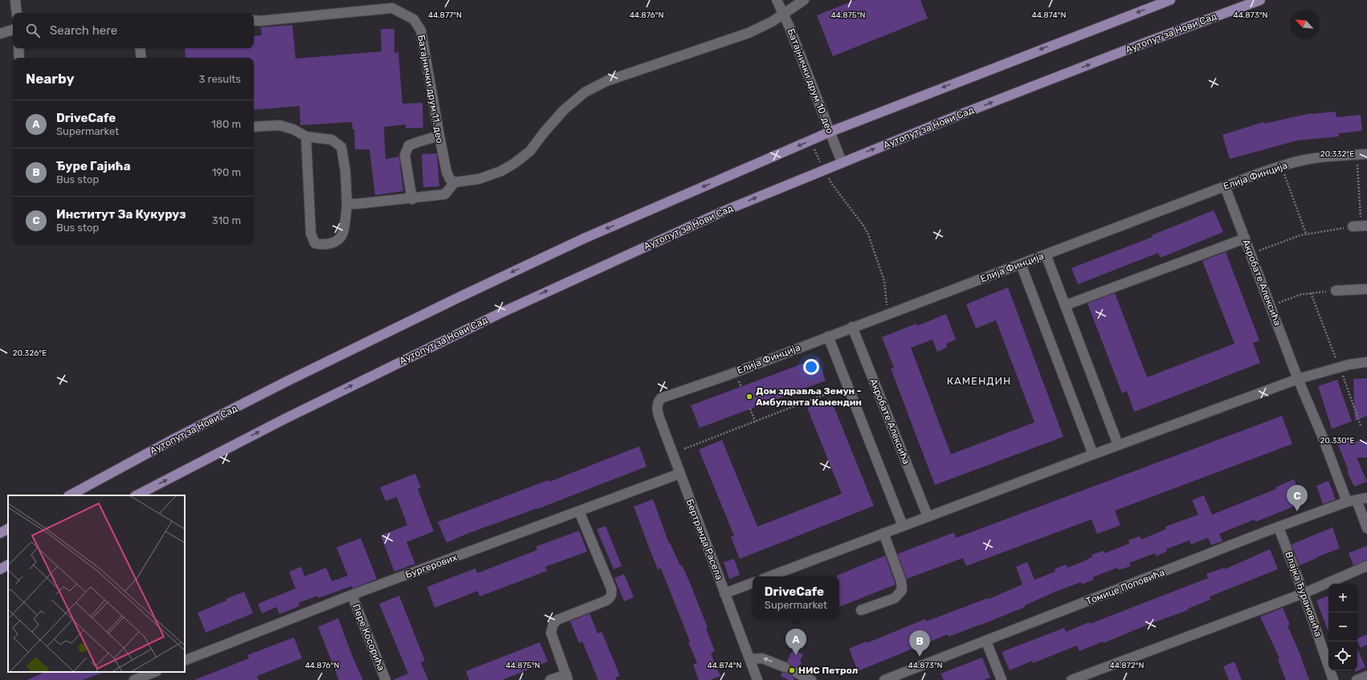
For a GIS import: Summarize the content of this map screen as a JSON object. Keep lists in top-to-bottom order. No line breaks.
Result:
{"streets":{"main road":["Аутопут за Нови Сад"],"street":["Батајнички друм 10. део","Батајнички друм 11. део","Елија Финција","Акробате Алексића","Бертранда Расела","Бургерових","Томице Поповића","Влајка Ђурановића","Пере Косорића"]},"crossings":[["Аутопут за Нови Сад","Батајнички друм 10. део"],["Елија Финција","Акробате Алексића"],["Елија Финција","Бертранда Расела"],["Акробате Алексића","Томице Поповића"],["Бертранда Расела","Бургерових"],["Бургерових","Пере Косорића"],["Томице Поповића","Влајка Ђурановића"]],"districts":["КАМЕНДИН"],"places":["Дом здравља Земун - Амбуланта Камендин","НИС Петрол"],"north":"top left","page":{"search":"Search here","heading":["Nearby","3 results"],"list":[{"mark":"A","name":"DriveCafe","note":"Supermarket","value":"180 m"},{"mark":"B","name":"Ђуре Гајића","note":"Bus stop","value":"190 m"},{"mark":"C","name":"Институт За Кукуруз","note":"Bus stop","value":"310 m"}],"pins":["C","A","B"],"popup":["DriveCafe","Supermarket"],"map_buttons":["+","−"]},"coordinates":["44.877°N","44.876°N","44.875°N","44.874°N","44.873°N","20.332°E","20.326°E","20.330°E","44.872°N"]}
